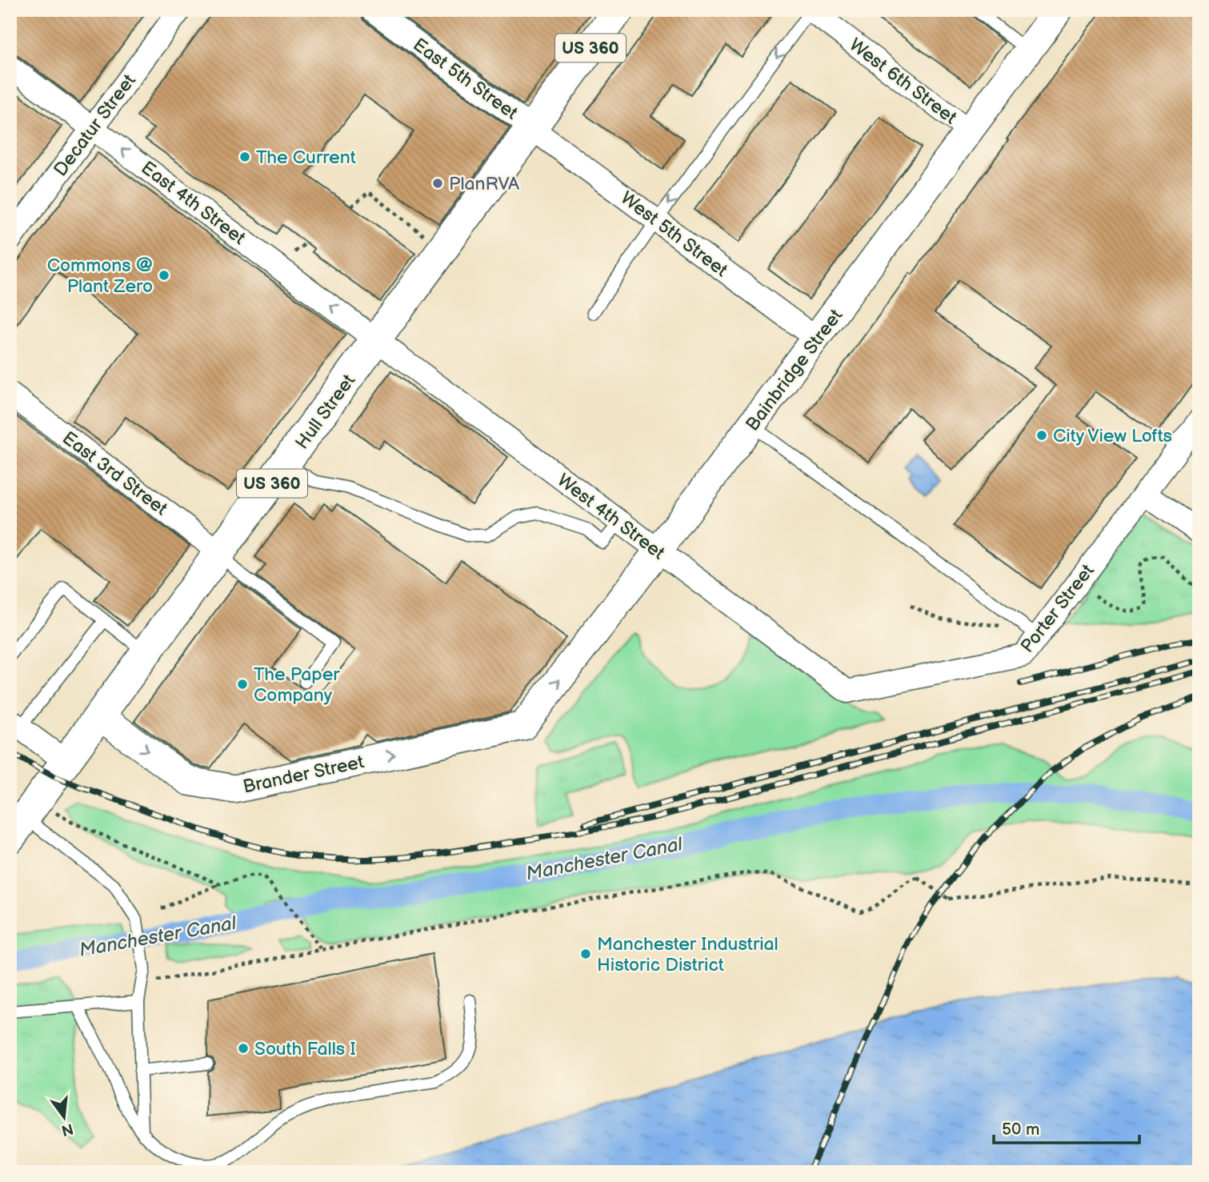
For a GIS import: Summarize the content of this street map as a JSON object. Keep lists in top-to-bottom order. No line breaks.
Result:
{"streets":{"main road":["US 360","Hull Street"],"street":["East 5th Street","West 6th Street","Decatur Street","East 4th Street","West 5th Street","Bainbridge Street","East 3rd Street","West 4th Street","Porter Street","Brander Street"]},"crossings":[["East 5th Street","West 5th Street"],["East 5th Street","Hull Street"],["West 6th Street","Bainbridge Street"],["Decatur Street","East 4th Street"],["East 4th Street","Hull Street"],["East 4th Street","West 4th Street"],["West 5th Street","Bainbridge Street"],["West 5th Street","Hull Street"],["Bainbridge Street","West 4th Street"],["Bainbridge Street","Brander Street"],["Hull Street","East 3rd Street"],["Hull Street","West 4th Street"],["Hull Street","Brander Street"],["West 4th Street","Porter Street"]],"one_way":["East 4th Street","Brander Street"],"water":["Manchester Canal"],"places":["The Current","PlanRVA","Commons @ Plant Zero","City View Lofts","The Paper Company","Manchester Industrial Historic District","South Falls I"],"scale_bar":"50 m","north":"bottom"}
